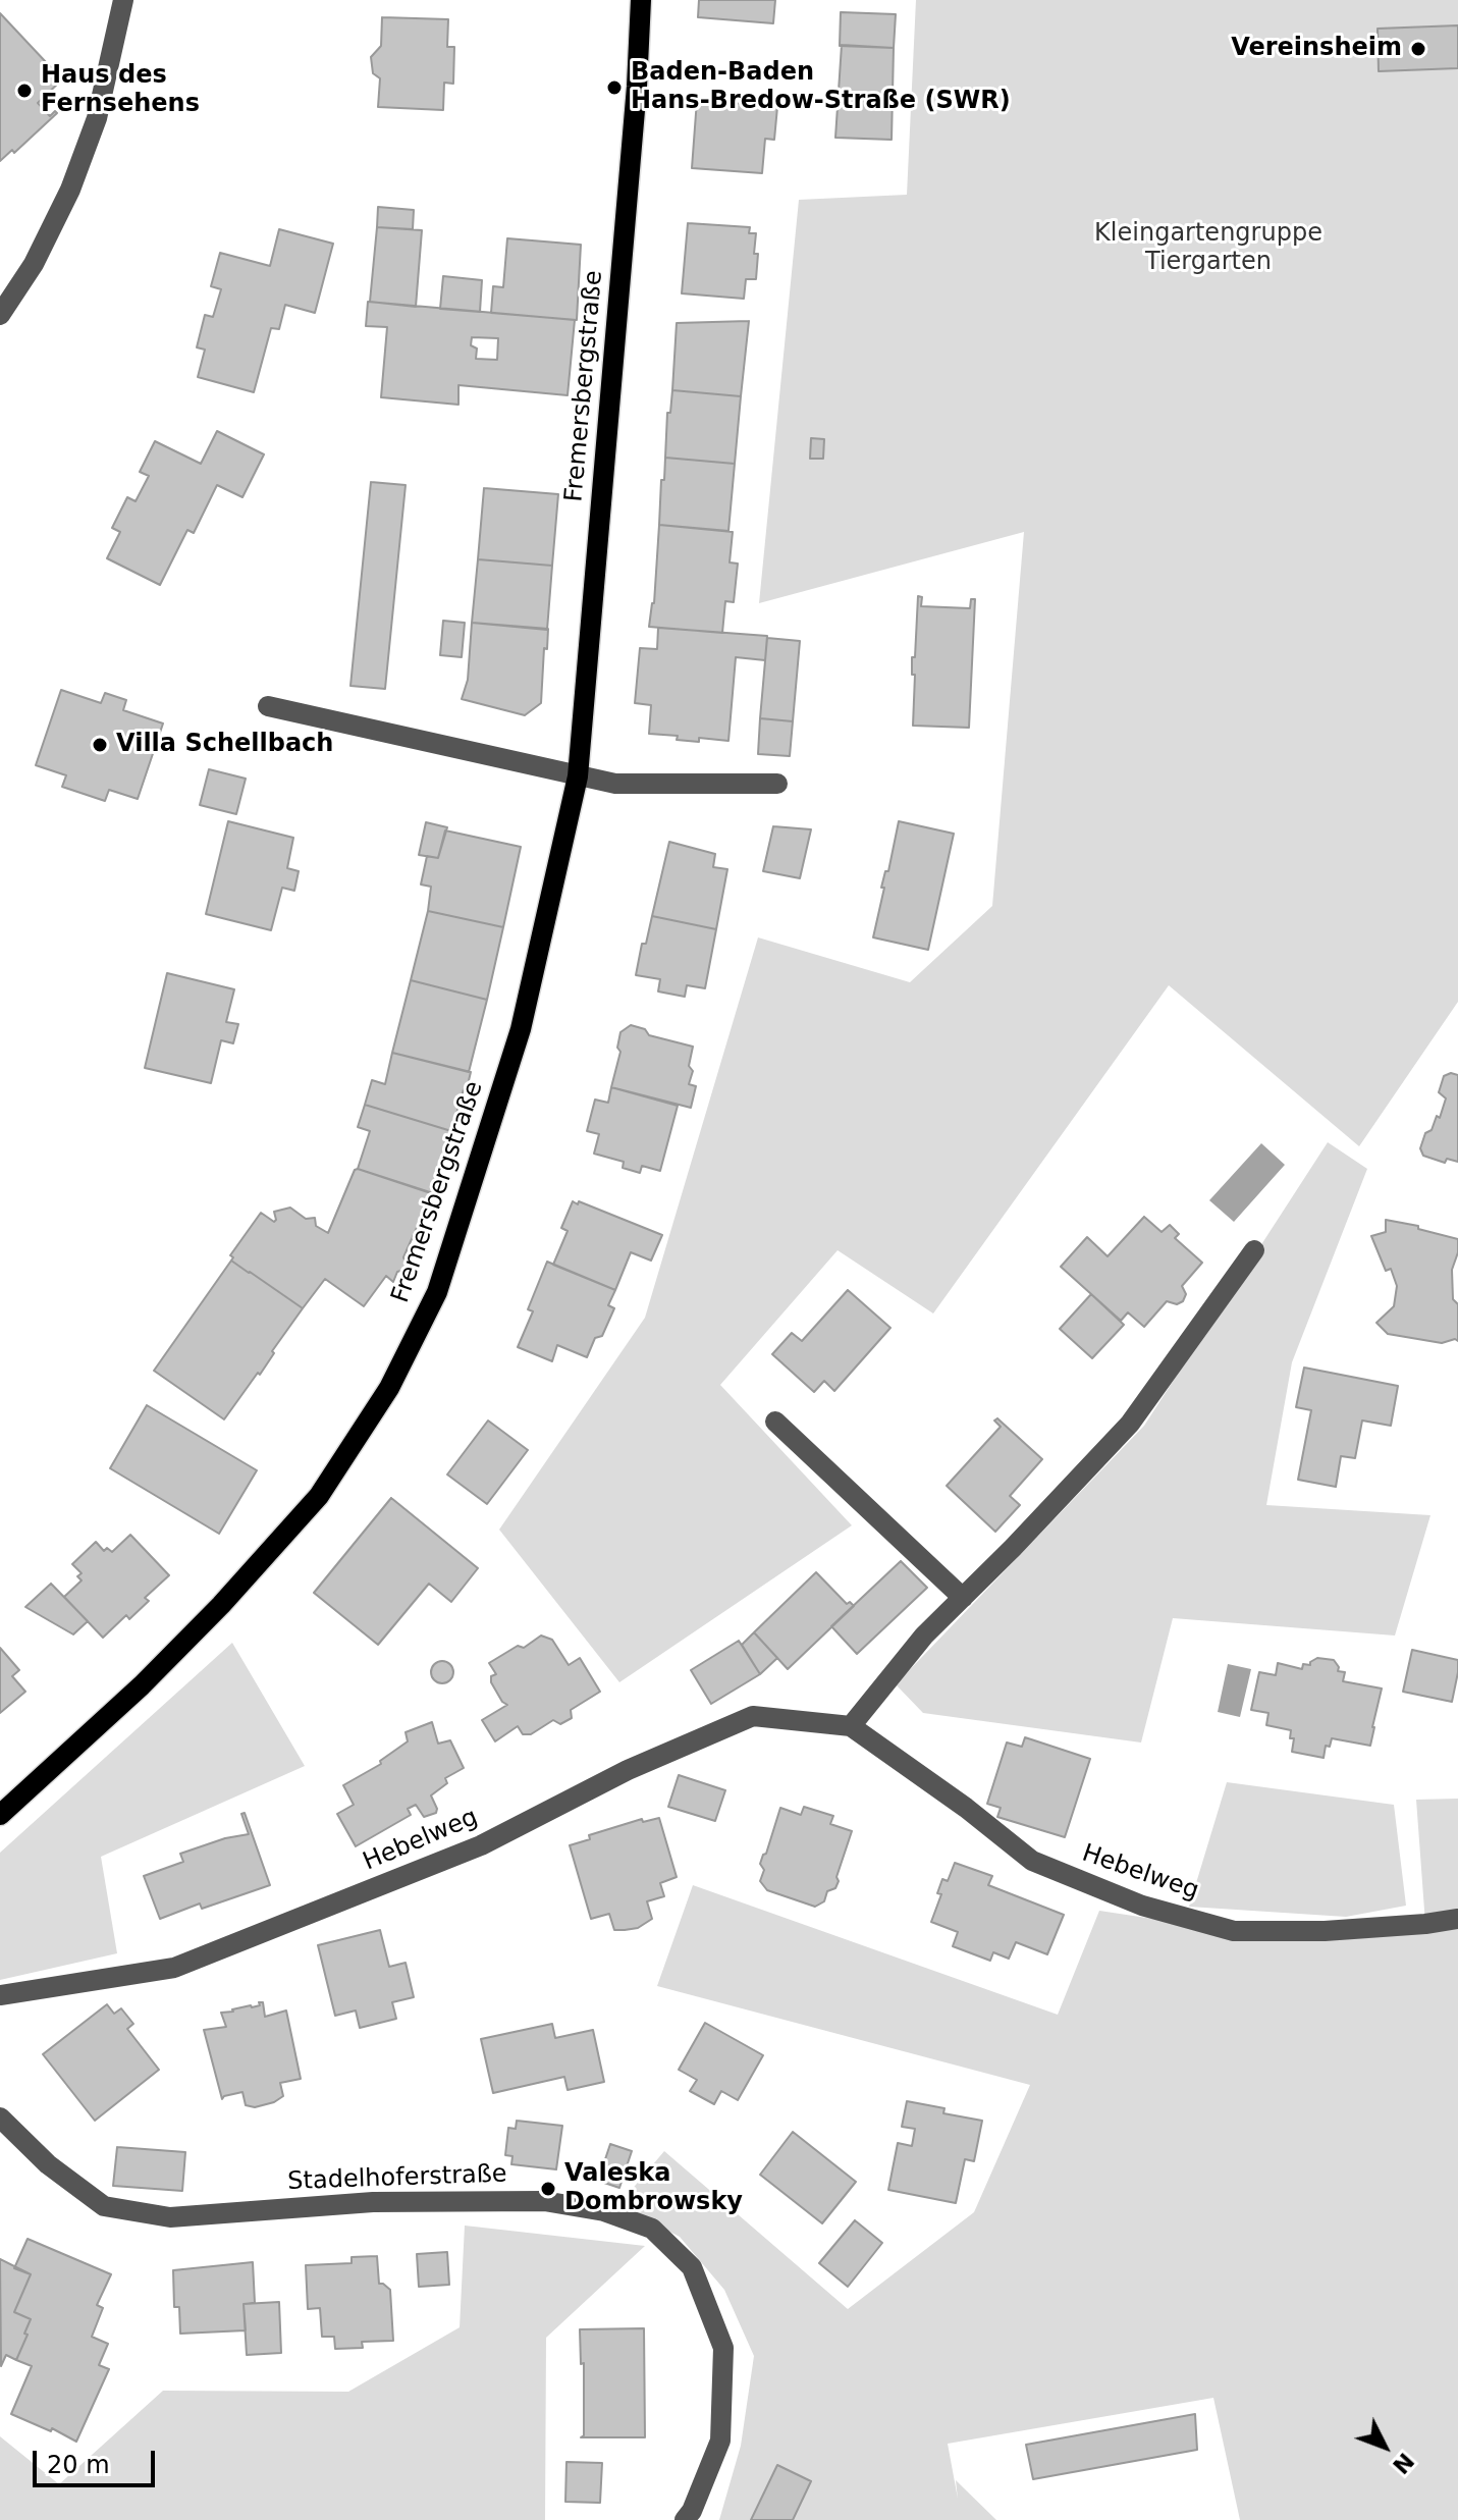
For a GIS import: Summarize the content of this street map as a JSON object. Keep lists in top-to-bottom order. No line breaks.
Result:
{"streets":{"main road":["Fremersbergstraße"],"street":["Hebelweg","Stadelhoferstraße"]},"parks":["Kleingartengruppe Tiergarten"],"places":["Vereinsheim","Baden-Baden Hans-Bredow-Straße (SWR)","Haus des Fernsehens","Villa Schellbach","Valeska Dombrowsky"],"scale_bar":"20 m","north":"bottom right"}
